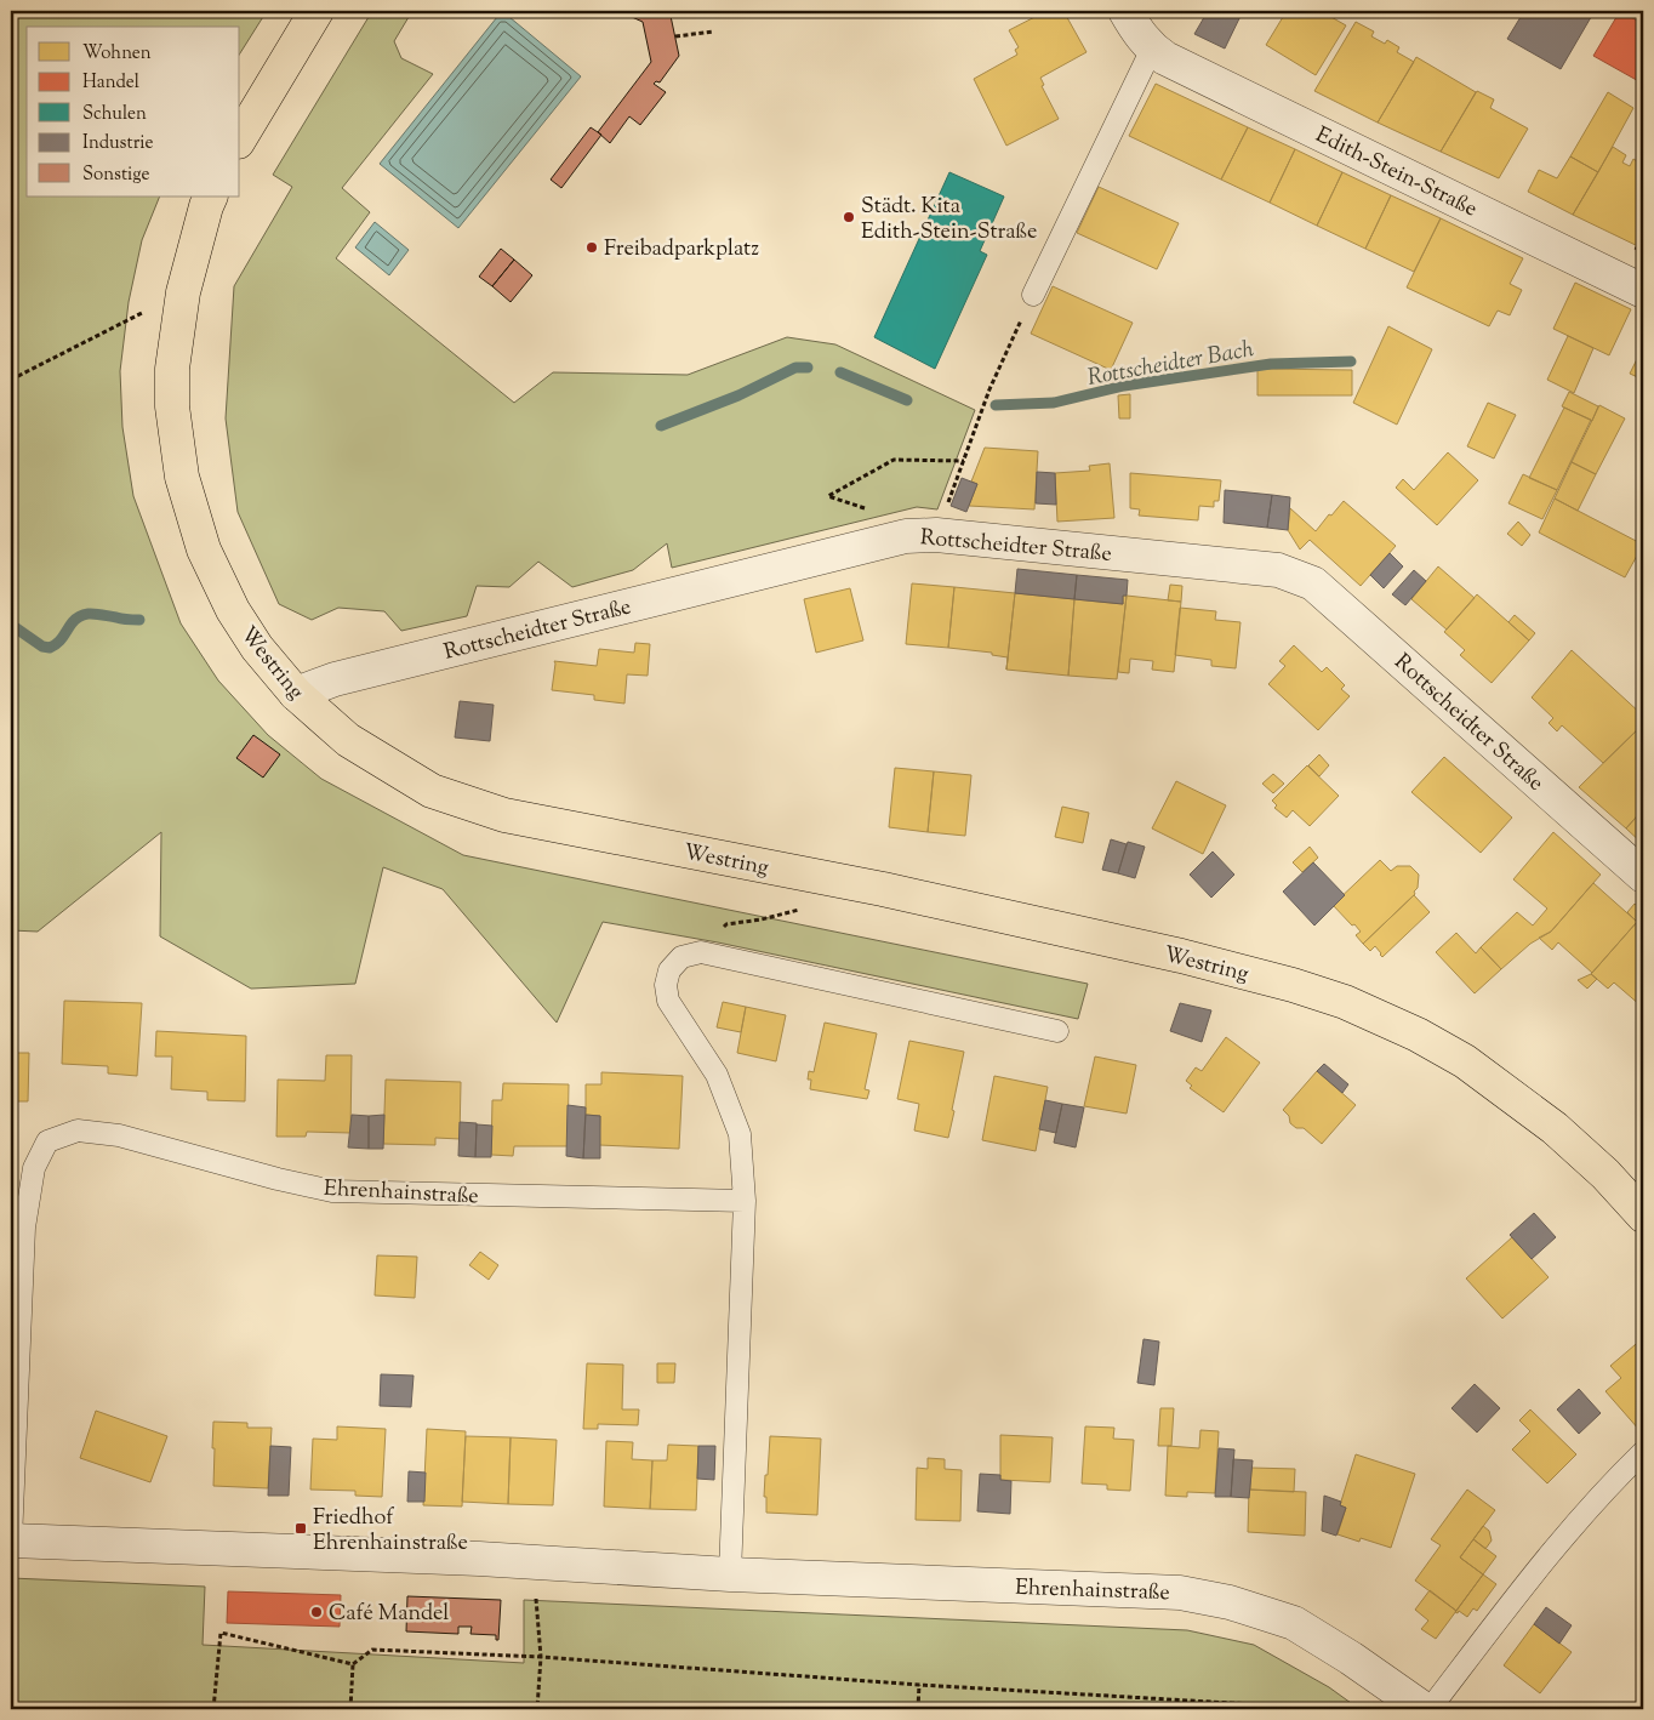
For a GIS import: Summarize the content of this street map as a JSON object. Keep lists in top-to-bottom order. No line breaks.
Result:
{"streets":{"main road":["Westring"],"street":["Edith-Stein-Straße","Rottscheidter Straße","Ehrenhainstraße"]},"crossings":[["Rottscheidter Straße","Westring"]],"water":["Rottscheidter Bach"],"places":{"other":["Städt. Kita Edith-Stein-Straße","Freibadparkplatz","Café Mandel"],"transit":["Friedhof Ehrenhainstraße"]},"legend":["Wohnen","Handel","Schulen","Industrie","Sonstige"]}
